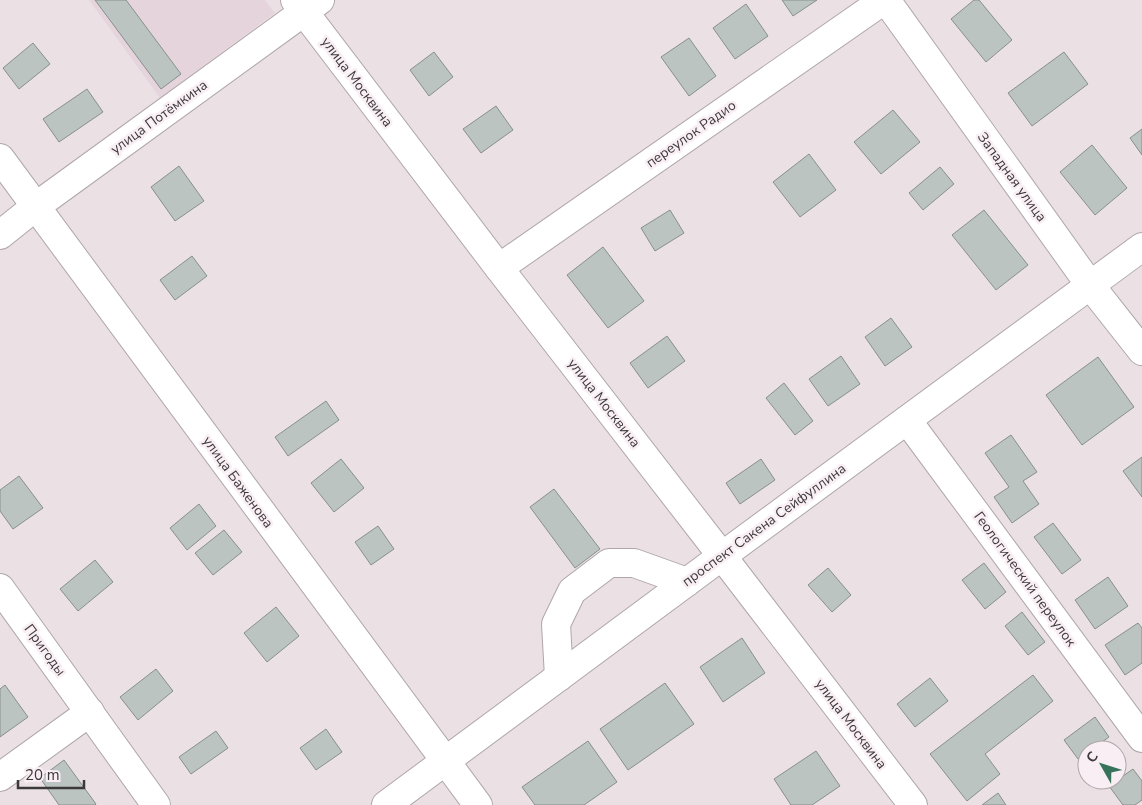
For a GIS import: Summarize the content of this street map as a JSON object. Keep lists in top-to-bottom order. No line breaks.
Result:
{"streets":{"street":["улица Москвина","улица Потёмкина","переулок Радио","Западная улица","улица Баженова","проспект Сакена Сейфуллина","Геологический переулок","Пригоды"]},"crossings":[["улица Москвина","улица Потёмкина"],["улица Москвина","переулок Радио"],["улица Москвина","проспект Сакена Сейфуллина"],["улица Потёмкина","улица Баженова"],["переулок Радио","Западная улица"],["Западная улица","проспект Сакена Сейфуллина"],["улица Баженова","проспект Сакена Сейфуллина"],["проспект Сакена Сейфуллина","Геологический переулок"]],"scale_bar":"20 m","north":"top left"}
